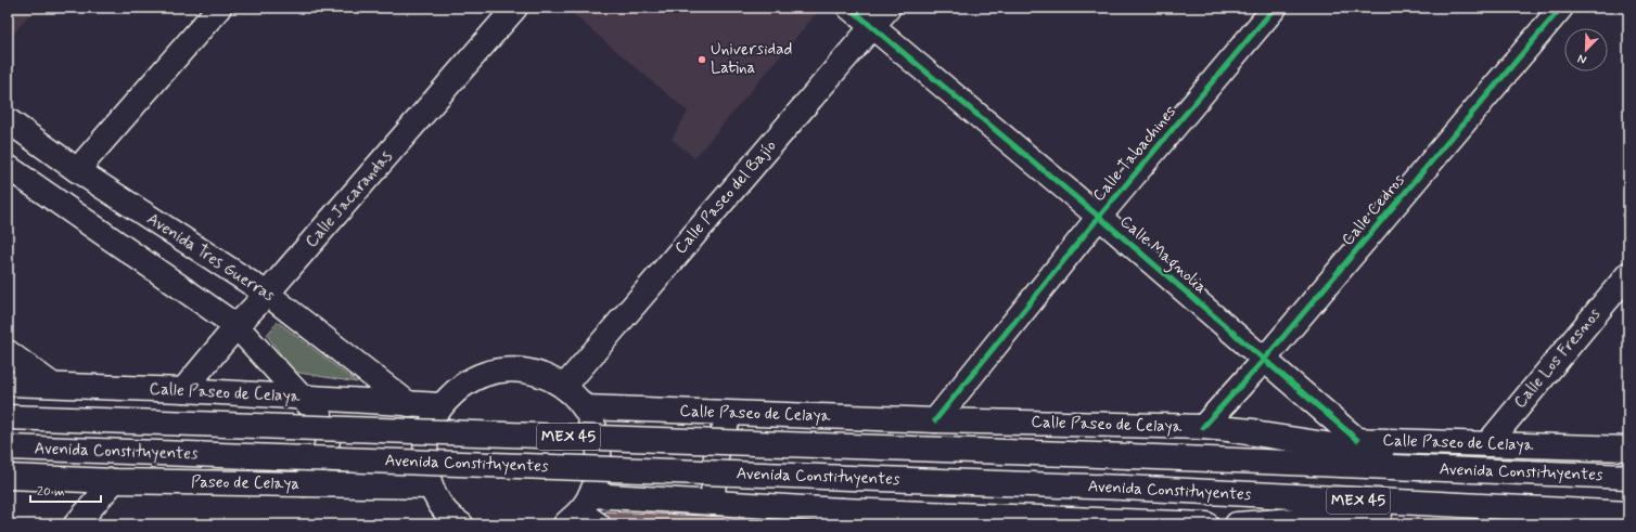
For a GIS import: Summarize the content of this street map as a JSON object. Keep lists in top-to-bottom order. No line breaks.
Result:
{"streets":{"main road":["Calle Tabachines","Calle Paseo del Bajío","Calle Jacarandas","Calle Cedros","Calle Magnolia","Avenida Tres Guerras","Calle Los Fresnos","Calle Paseo de Celaya","MEX 45","Avenida Constituyentes","Paseo de Celaya"]},"crossings":[["Calle Tabachines","Calle Magnolia"],["Calle Tabachines","Calle Paseo de Celaya"],["Calle Paseo del Bajío","Calle Magnolia"],["Calle Jacarandas","Avenida Tres Guerras"],["Calle Jacarandas","Calle Paseo de Celaya"],["Calle Cedros","Calle Magnolia"],["Calle Cedros","Calle Paseo de Celaya"],["Calle Magnolia","Calle Paseo de Celaya"],["Avenida Tres Guerras","Calle Paseo de Celaya"],["Calle Los Fresnos","Calle Paseo de Celaya"]],"places":["Universidad Latina"],"scale_bar":"20 m","north":"bottom left"}
